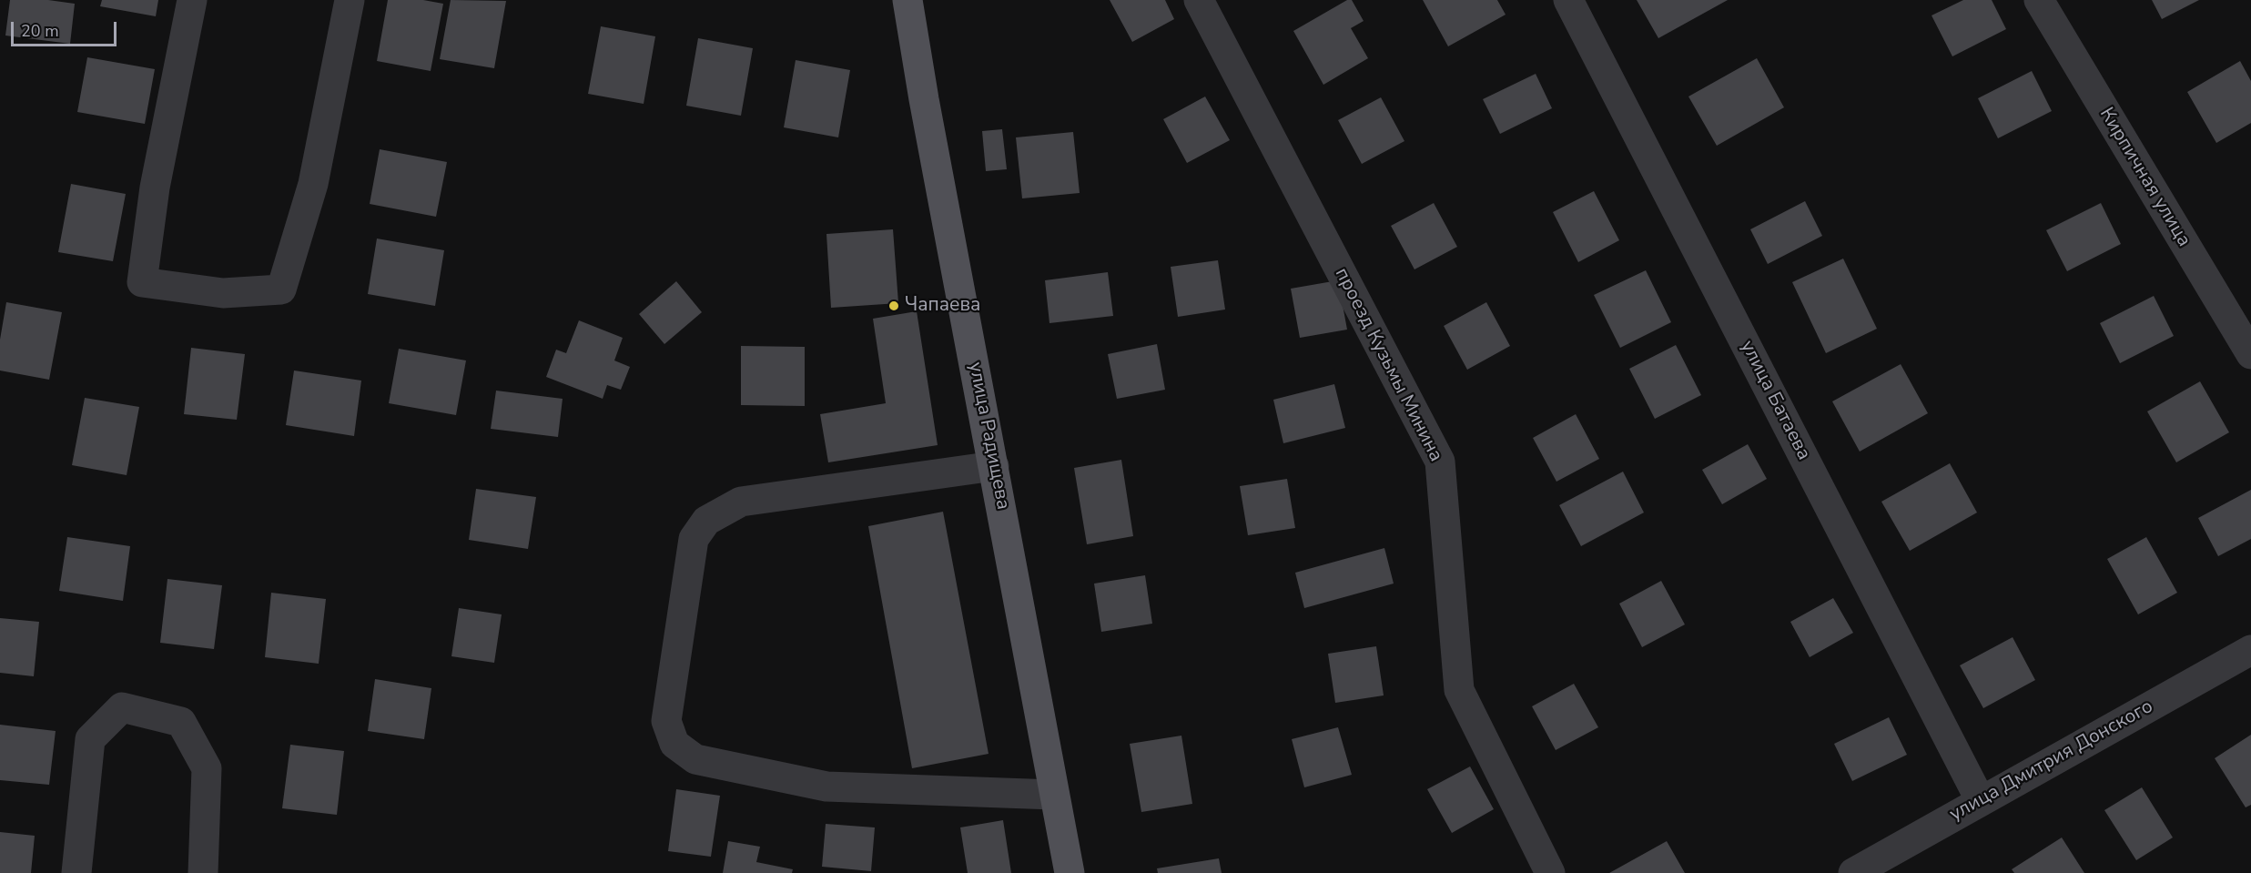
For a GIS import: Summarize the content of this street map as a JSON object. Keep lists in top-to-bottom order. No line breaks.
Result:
{"streets":{"main road":["улица Радищева"],"street":["Кирпичная улица","проезд Кузьмы Минина","улица Батаева","улица Дмитрия Донского"]},"crossings":[["улица Батаева","улица Дмитрия Донского"]],"places":["Чапаева"],"scale_bar":"20 m"}
